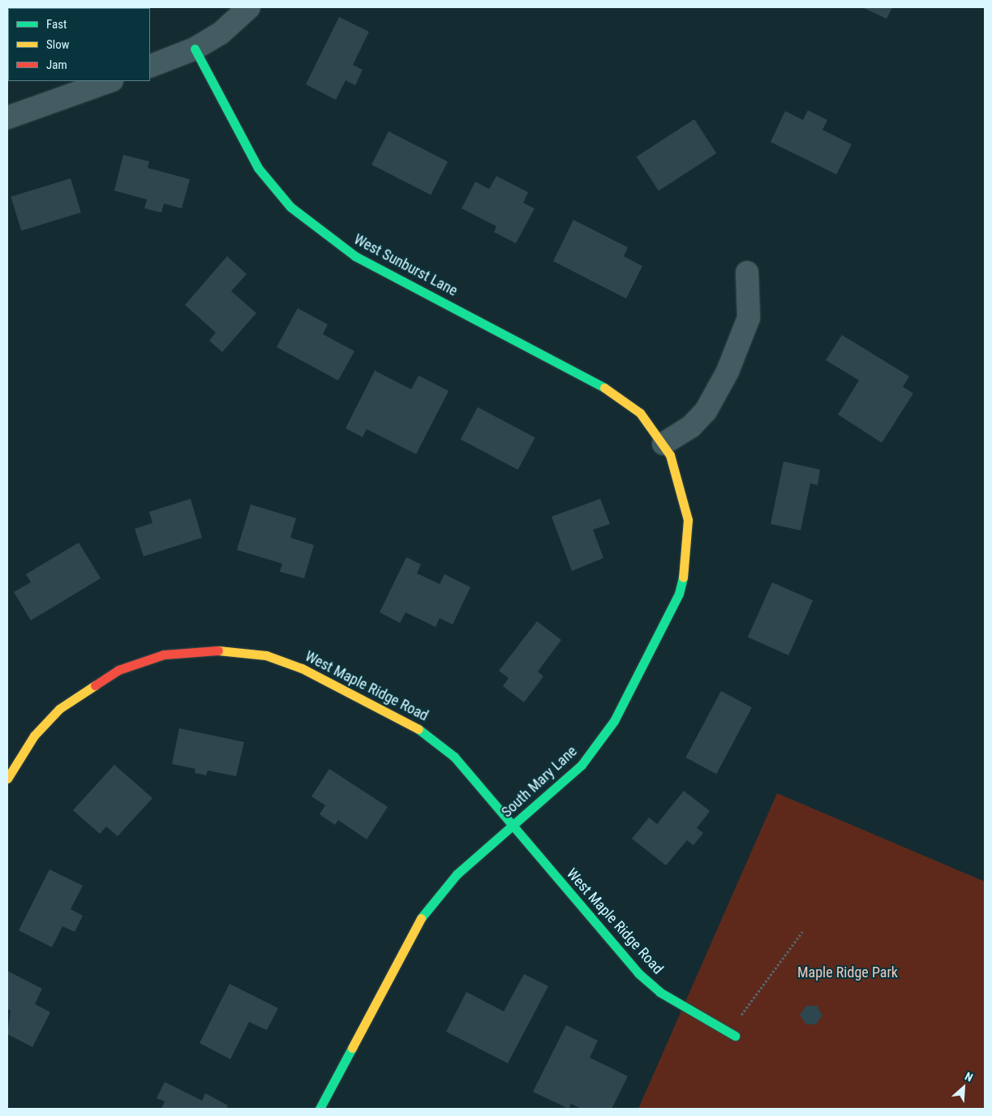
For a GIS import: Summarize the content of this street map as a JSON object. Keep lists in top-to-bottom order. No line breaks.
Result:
{"streets":{"street":["West Sunburst Lane","West Maple Ridge Road","South Mary Lane"]},"crossings":[["West Sunburst Lane","South Mary Lane"],["West Maple Ridge Road","South Mary Lane"]],"parks":["Maple Ridge Park"],"legend":["Fast","Slow","Jam"],"north":"top right"}
